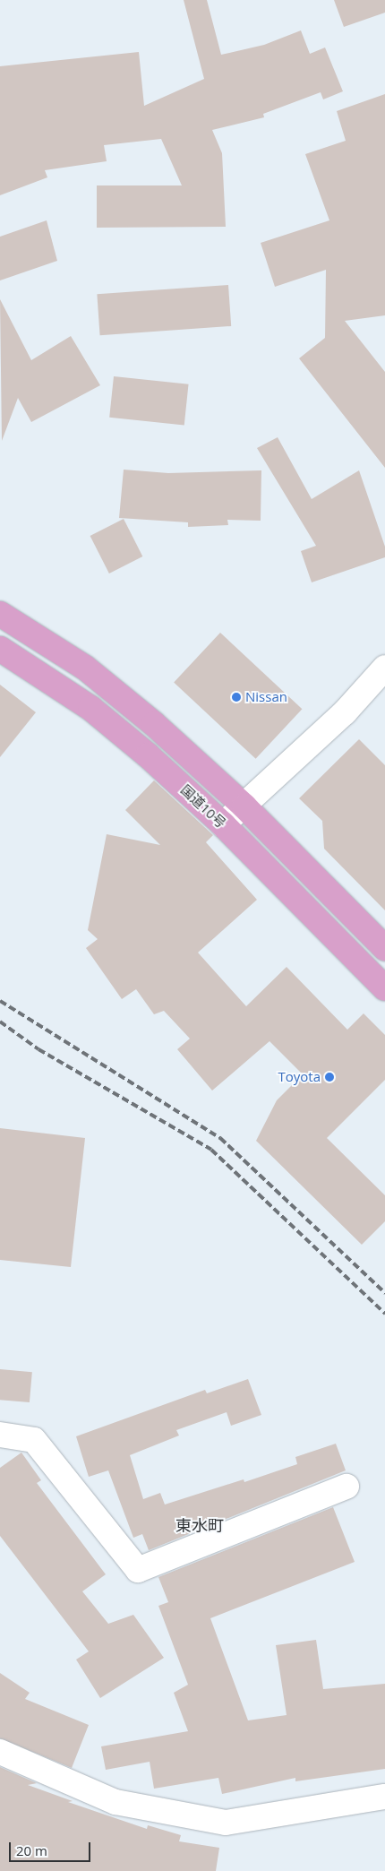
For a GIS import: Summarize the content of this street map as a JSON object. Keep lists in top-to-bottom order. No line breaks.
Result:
{"streets":{"highway":["国道10号"]},"districts":["東水町"],"places":["Nissan","Toyota"],"scale_bar":"20 m"}
